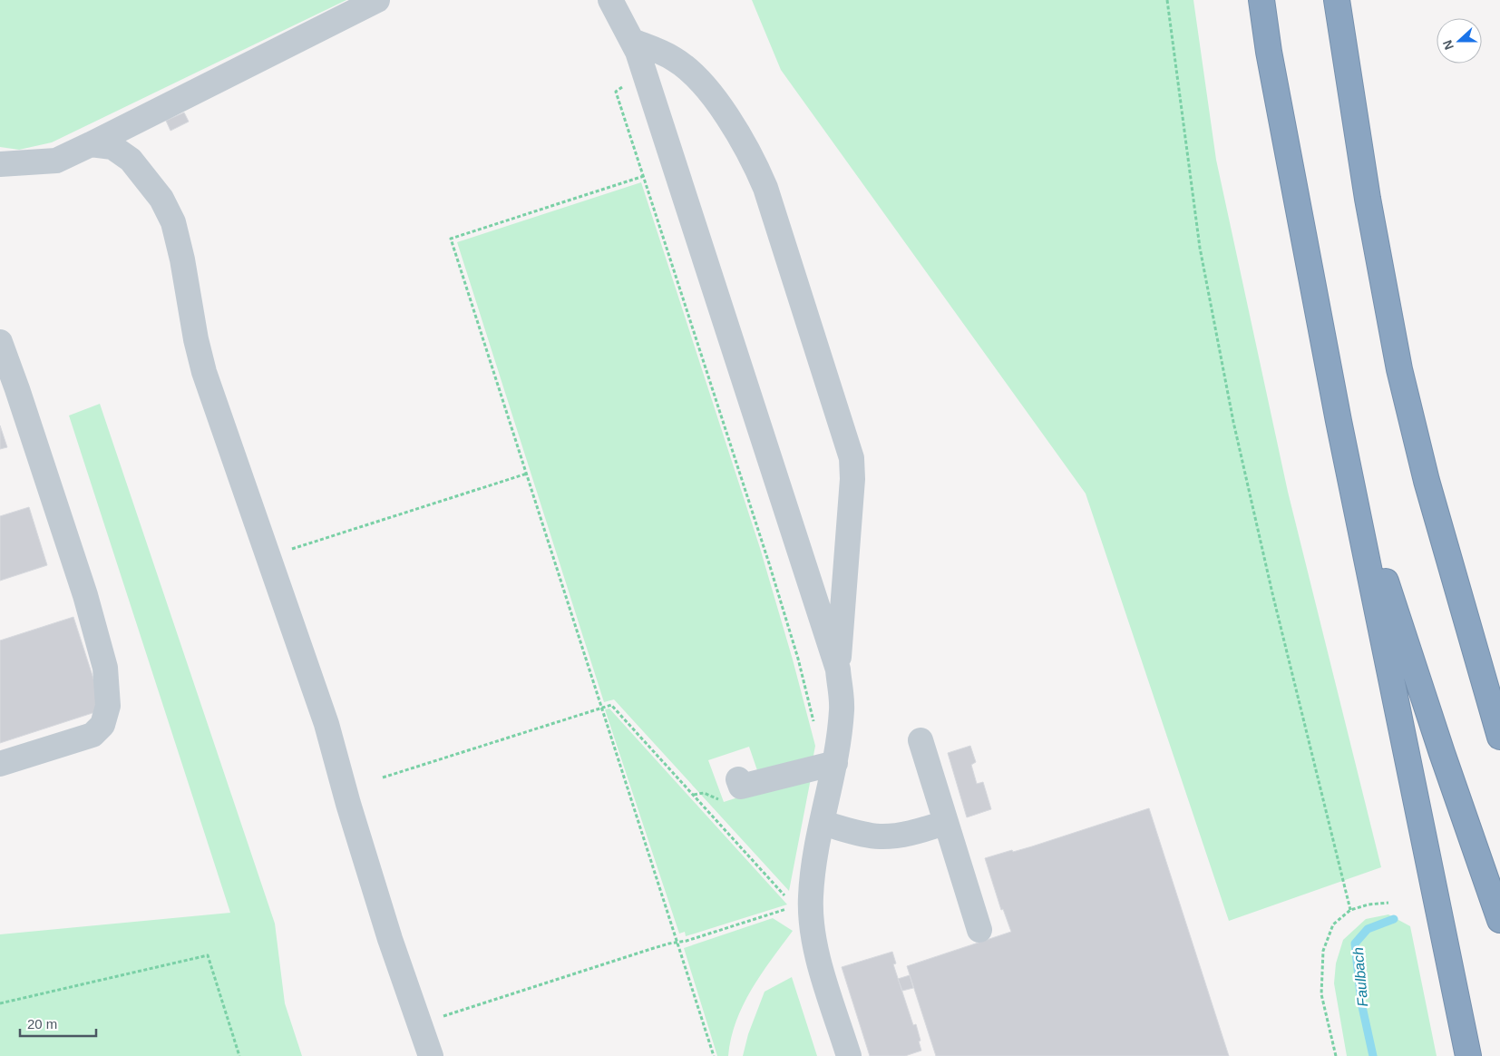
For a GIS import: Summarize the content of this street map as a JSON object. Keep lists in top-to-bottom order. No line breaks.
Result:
{"water":["Faulbach"],"scale_bar":"20 m","north":"left"}
